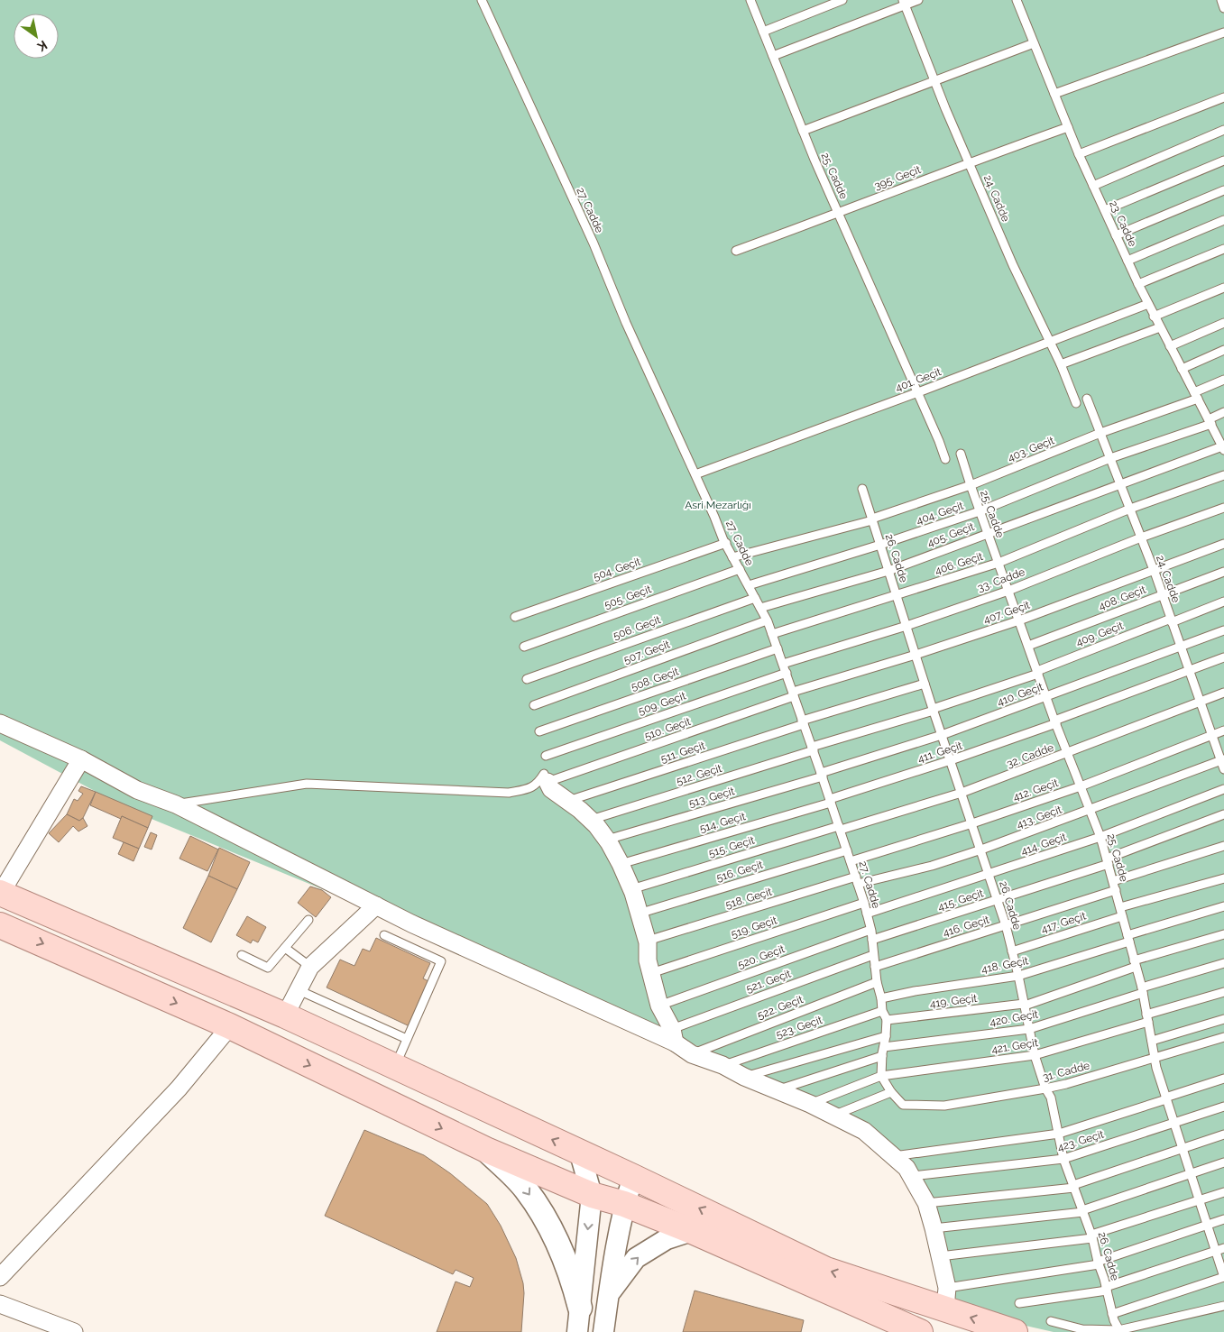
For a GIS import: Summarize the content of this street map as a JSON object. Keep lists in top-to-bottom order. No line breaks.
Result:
{"streets":{"lane":["25. Cadde","395. Geçit","24. Cadde","27. Cadde","23. Cadde","401. Geçit","403. Geçit","404. Geçit","405. Geçit","26. Cadde","406. Geçit","504. Geçit","33. Cadde","505. Geçit","408. Geçit","407. Geçit","506. Geçit","409. Geçit","507. Geçit","508. Geçit","410. Geçit","509. Geçit","510. Geçit","511. Geçit","411. Geçit","32. Cadde","512. Geçit","412. Geçit","513. Geçit","413. Geçit","514. Geçit","414. Geçit","515. Geçit","516. Geçit","518. Geçit","415. Geçit","417. Geçit","416. Geçit","519. Geçit","520. Geçit","418. Geçit","521. Geçit","419. Geçit","522. Geçit","420. Geçit","523. Geçit","421. Geçit","31. Cadde","423. Geçit"]},"crossings":[["25. Cadde","395. Geçit"],["25. Cadde","401. Geçit"],["25. Cadde","403. Geçit"],["25. Cadde","404. Geçit"],["25. Cadde","405. Geçit"],["25. Cadde","406. Geçit"],["25. Cadde","33. Cadde"],["25. Cadde","408. Geçit"],["25. Cadde","407. Geçit"],["25. Cadde","409. Geçit"],["25. Cadde","410. Geçit"],["25. Cadde","411. Geçit"],["25. Cadde","32. Cadde"],["25. Cadde","412. Geçit"],["25. Cadde","413. Geçit"],["25. Cadde","414. Geçit"],["25. Cadde","415. Geçit"],["25. Cadde","417. Geçit"],["25. Cadde","416. Geçit"],["25. Cadde","418. Geçit"],["25. Cadde","419. Geçit"],["25. Cadde","420. Geçit"],["25. Cadde","421. Geçit"],["25. Cadde","31. Cadde"],["25. Cadde","423. Geçit"],["395. Geçit","24. Cadde"],["395. Geçit","23. Cadde"],["24. Cadde","401. Geçit"],["24. Cadde","403. Geçit"],["24. Cadde","404. Geçit"],["24. Cadde","405. Geçit"],["24. Cadde","406. Geçit"],["24. Cadde","33. Cadde"],["24. Cadde","408. Geçit"],["24. Cadde","407. Geçit"],["24. Cadde","409. Geçit"],["24. Cadde","410. Geçit"],["24. Cadde","411. Geçit"],["24. Cadde","32. Cadde"],["24. Cadde","412. Geçit"],["24. Cadde","413. Geçit"],["27. Cadde","401. Geçit"],["27. Cadde","403. Geçit"],["27. Cadde","404. Geçit"],["27. Cadde","405. Geçit"],["27. Cadde","406. Geçit"],["27. Cadde","504. Geçit"],["27. Cadde","33. Cadde"],["27. Cadde","505. Geçit"],["27. Cadde","407. Geçit"],["27. Cadde","506. Geçit"],["27. Cadde","409. Geçit"],["27. Cadde","507. Geçit"],["27. Cadde","508. Geçit"],["27. Cadde","410. Geçit"],["27. Cadde","509. Geçit"],["27. Cadde","510. Geçit"],["27. Cadde","511. Geçit"],["27. Cadde","411. Geçit"],["27. Cadde","32. Cadde"],["27. Cadde","512. Geçit"],["27. Cadde","412. Geçit"],["27. Cadde","513. Geçit"],["27. Cadde","413. Geçit"],["27. Cadde","514. Geçit"],["27. Cadde","414. Geçit"],["27. Cadde","515. Geçit"],["27. Cadde","516. Geçit"],["27. Cadde","518. Geçit"],["27. Cadde","415. Geçit"],["27. Cadde","416. Geçit"],["27. Cadde","519. Geçit"],["27. Cadde","520. Geçit"],["27. Cadde","418. Geçit"],["27. Cadde","521. Geçit"],["27. Cadde","419. Geçit"],["27. Cadde","522. Geçit"],["27. Cadde","420. Geçit"],["27. Cadde","523. Geçit"],["27. Cadde","421. Geçit"],["23. Cadde","401. Geçit"],["23. Cadde","403. Geçit"],["23. Cadde","404. Geçit"],["23. Cadde","405. Geçit"],["403. Geçit","26. Cadde"],["404. Geçit","26. Cadde"],["405. Geçit","26. Cadde"],["26. Cadde","406. Geçit"],["26. Cadde","33. Cadde"],["26. Cadde","407. Geçit"],["26. Cadde","409. Geçit"],["26. Cadde","410. Geçit"],["26. Cadde","411. Geçit"],["26. Cadde","32. Cadde"],["26. Cadde","412. Geçit"],["26. Cadde","413. Geçit"],["26. Cadde","414. Geçit"],["26. Cadde","415. Geçit"],["26. Cadde","417. Geçit"],["26. Cadde","416. Geçit"],["26. Cadde","418. Geçit"],["26. Cadde","419. Geçit"],["26. Cadde","420. Geçit"],["26. Cadde","421. Geçit"],["26. Cadde","31. Cadde"],["26. Cadde","423. Geçit"],["407. Geçit","510. Geçit"],["409. Geçit","512. Geçit"],["410. Geçit","513. Geçit"],["411. Geçit","514. Geçit"],["32. Cadde","515. Geçit"],["413. Geçit","518. Geçit"]],"parks":["Asri Mezarlığı"],"north":"bottom right"}
